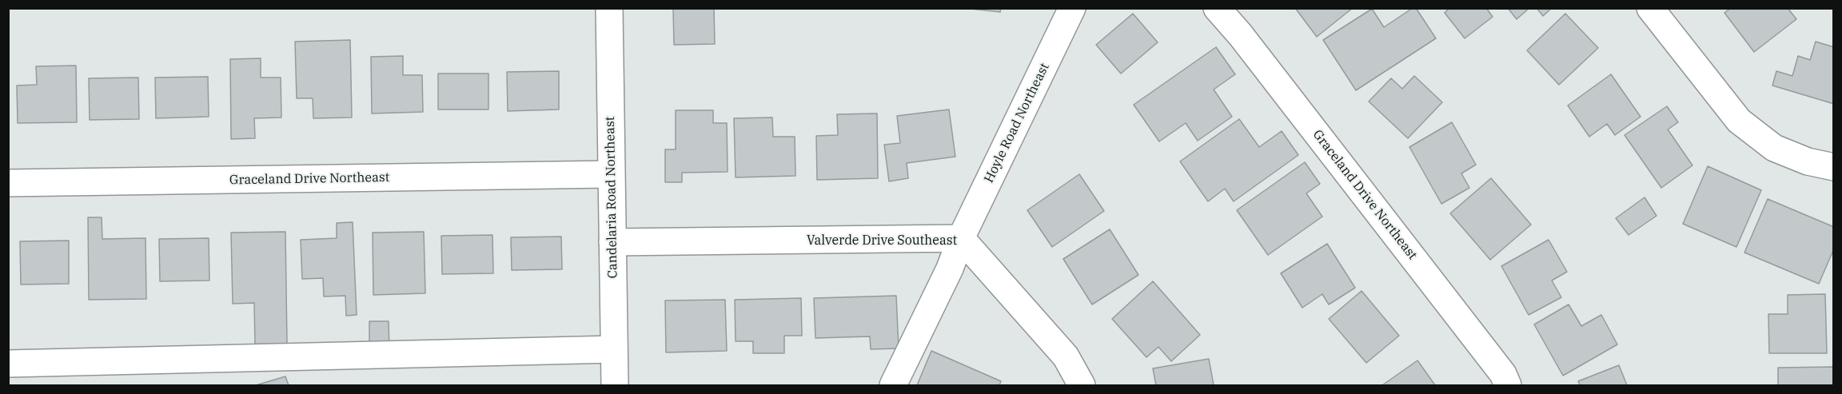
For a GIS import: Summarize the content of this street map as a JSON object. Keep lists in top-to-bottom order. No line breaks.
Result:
{"streets":{"street":["Hoyle Road Northeast","Graceland Drive Northeast","Candelaria Road Northeast","Valverde Drive Southeast"]},"crossings":[["Hoyle Road Northeast","Valverde Drive Southeast"],["Graceland Drive Northeast","Candelaria Road Northeast"],["Candelaria Road Northeast","Valverde Drive Southeast"]]}
